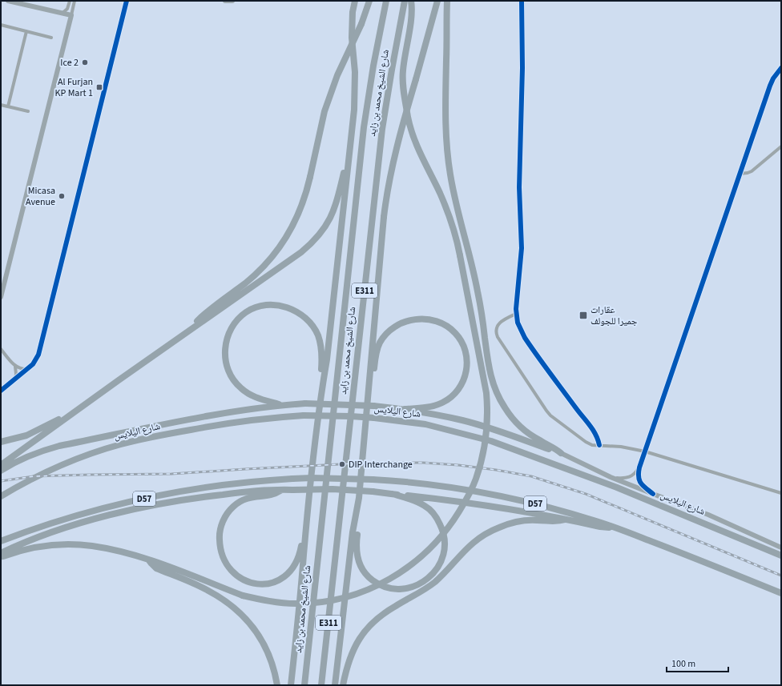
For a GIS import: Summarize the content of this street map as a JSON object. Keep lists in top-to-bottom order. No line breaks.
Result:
{"streets":{"highway":["شارع الشيخ محمد بن زايد","E311","شارع اليلايس","D57"]},"places":{"other":["Ice 2","Micasa Avenue","DIP Interchange"],"transit":["Al Furjan KP Mart 1","عقارات جميرا للجولف"]},"scale_bar":"100 m"}
